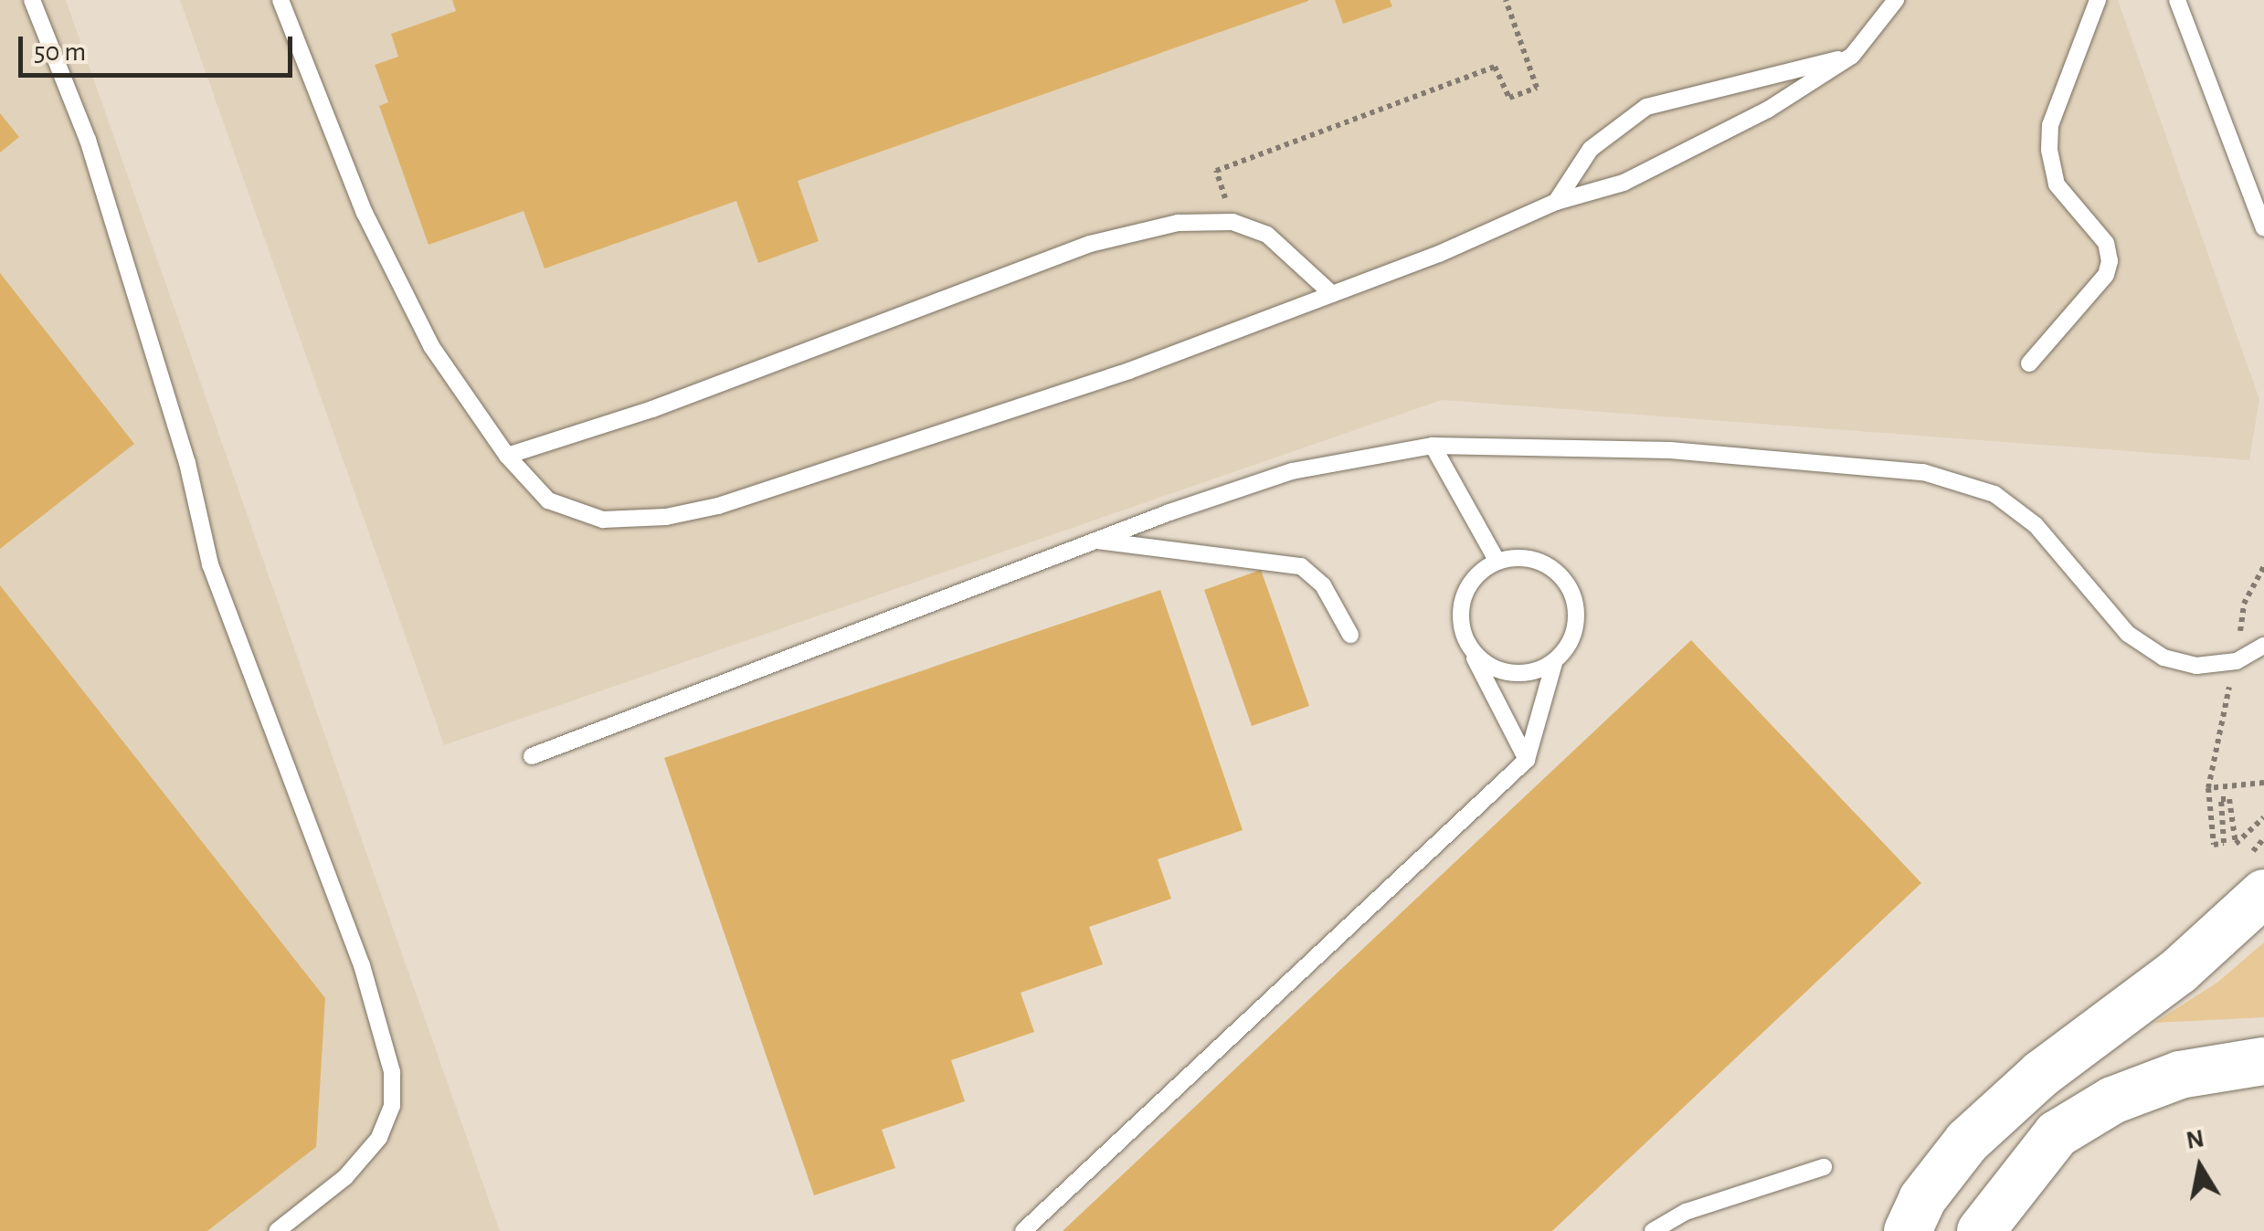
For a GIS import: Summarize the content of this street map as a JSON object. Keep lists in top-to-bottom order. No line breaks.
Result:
{"scale_bar":"50 m","north":"top"}
